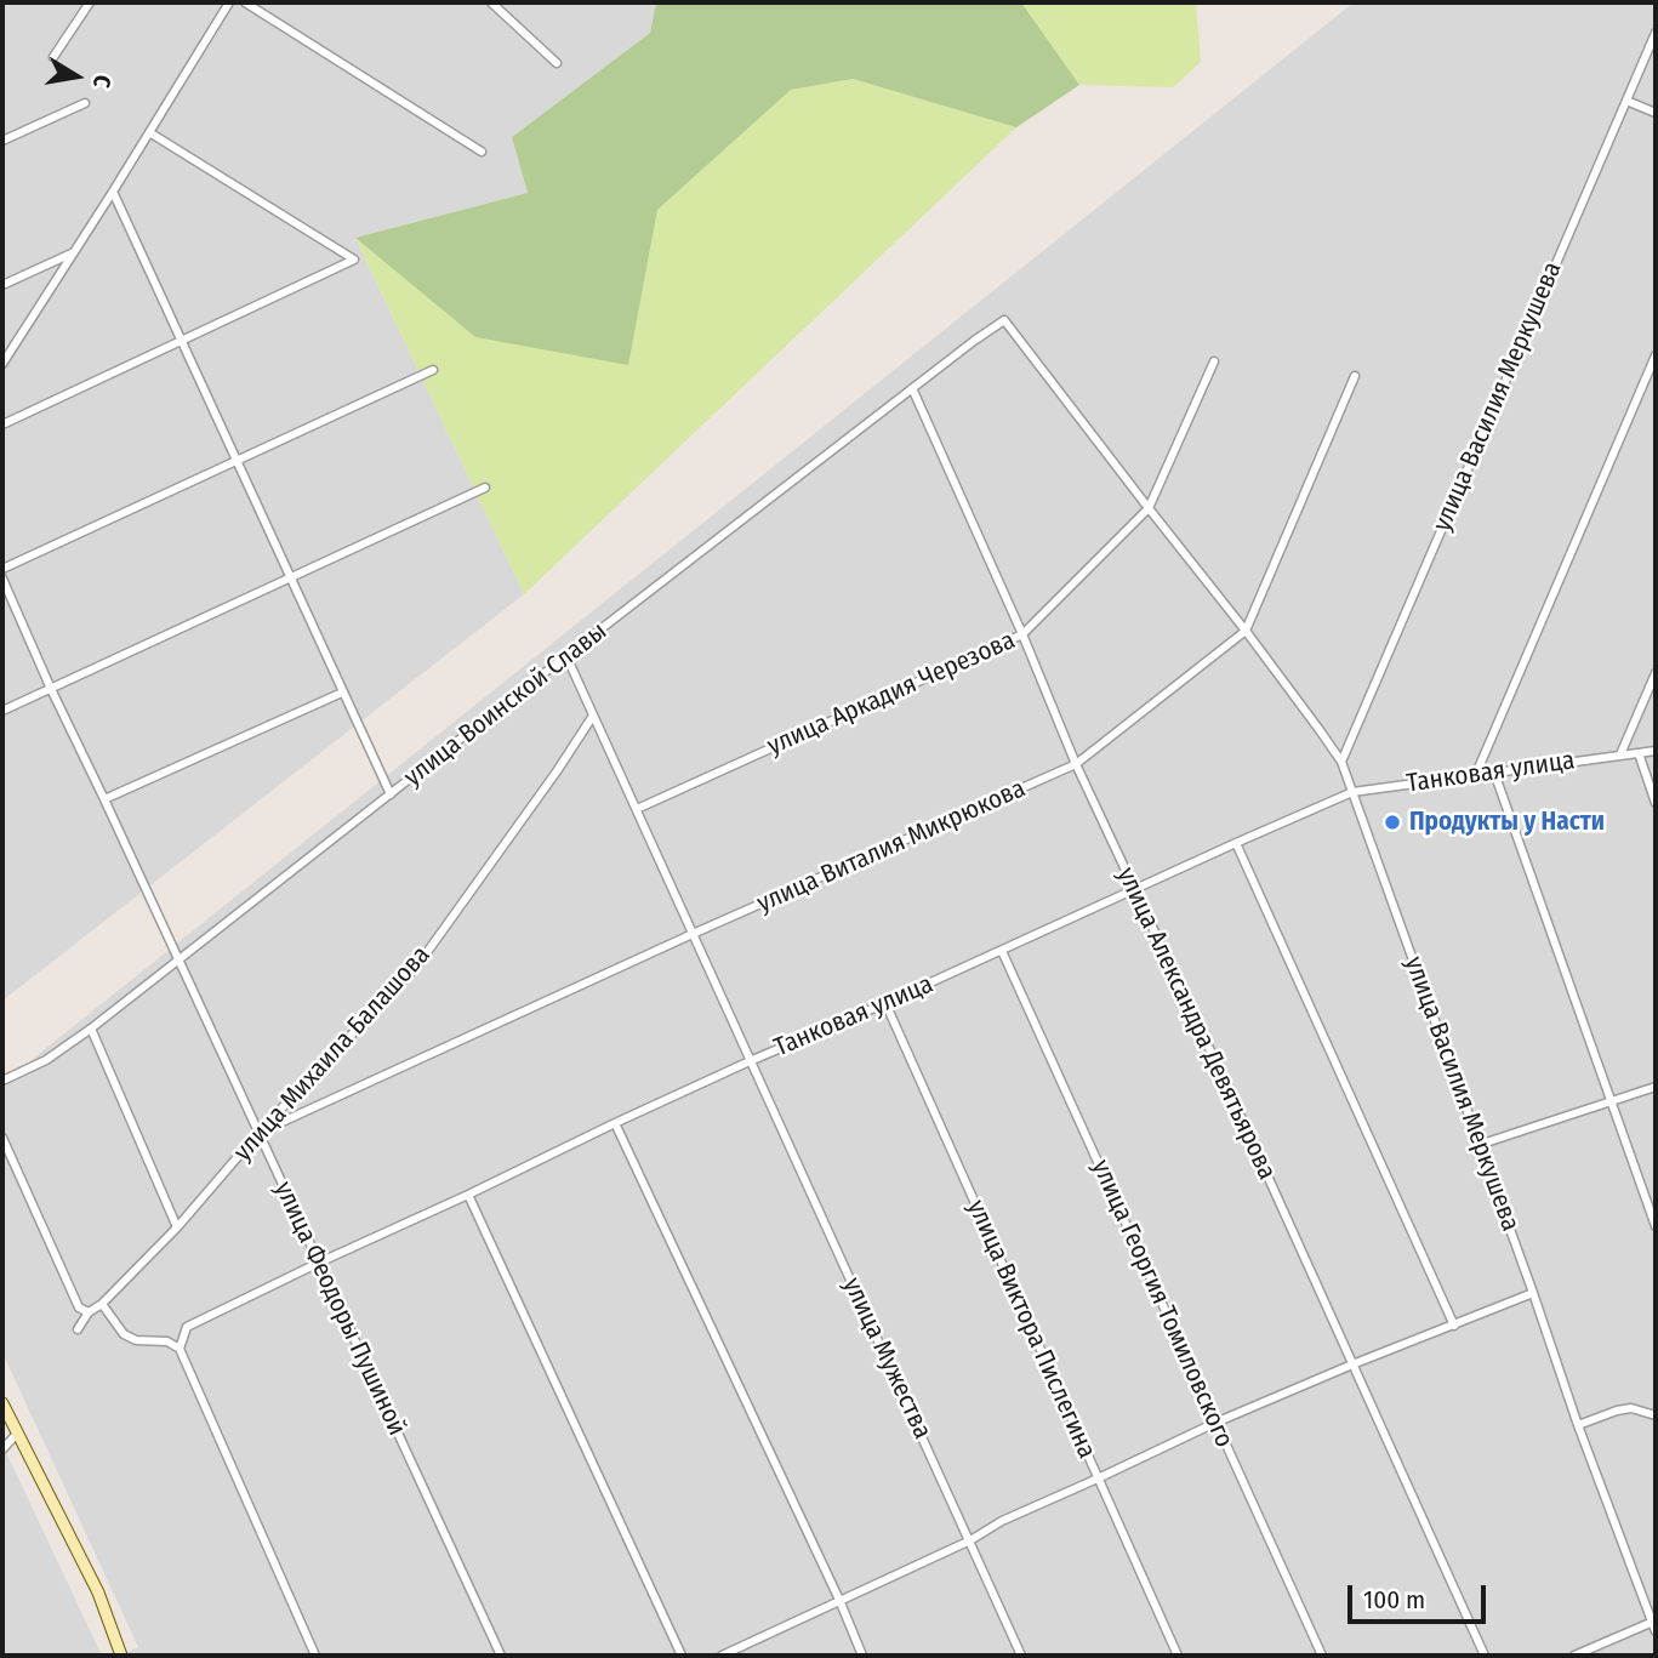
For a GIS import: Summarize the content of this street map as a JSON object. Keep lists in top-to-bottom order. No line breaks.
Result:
{"streets":{"street":["улица Василия Меркушева","улица Аркадия Черезова","улица Воинской Славы","Танковая улица","улица Виталия Микрюкова","улица Александра Девятьярова","улица Михаила Балашова","улица Георгия Томиловского","улица Феодоры Пушиной","улица Виктора Пислегина","улица Мужества"]},"crossings":[["улица Василия Меркушева","улица Аркадия Черезова"],["улица Василия Меркушева","улица Воинской Славы"],["улица Василия Меркушева","Танковая улица"],["улица Василия Меркушева","улица Виталия Микрюкова"],["улица Аркадия Черезова","улица Александра Девятьярова"],["улица Аркадия Черезова","улица Мужества"],["улица Воинской Славы","улица Александра Девятьярова"],["улица Воинской Славы","улица Феодоры Пушиной"],["улица Воинской Славы","улица Мужества"],["Танковая улица","улица Александра Девятьярова"],["Танковая улица","улица Георгия Томиловского"],["Танковая улица","улица Феодоры Пушиной"],["Танковая улица","улица Виктора Пислегина"],["Танковая улица","улица Мужества"],["улица Виталия Микрюкова","улица Александра Девятьярова"],["улица Виталия Микрюкова","улица Михаила Балашова"],["улица Виталия Микрюкова","улица Феодоры Пушиной"],["улица Виталия Микрюкова","улица Мужества"],["улица Михаила Балашова","улица Феодоры Пушиной"],["улица Михаила Балашова","улица Мужества"]],"places":["Продукты у Насти"],"scale_bar":"100 m","north":"right"}
